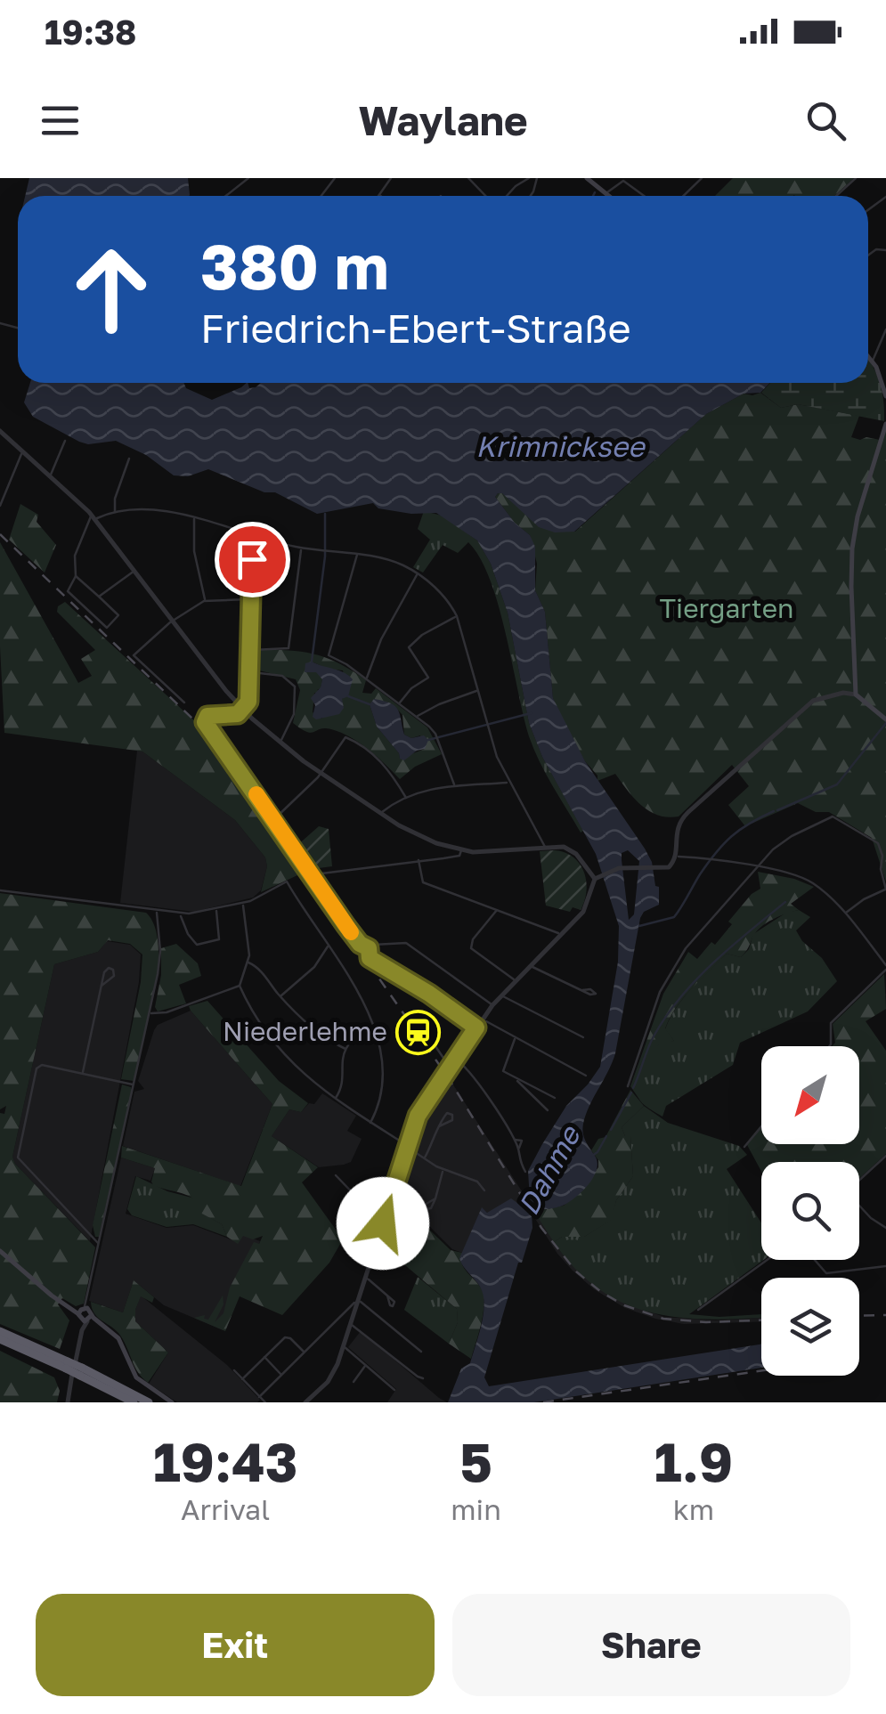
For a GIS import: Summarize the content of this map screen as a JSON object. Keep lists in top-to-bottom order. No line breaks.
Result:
{"water":["Krimnicksee","Dahme"],"parks":["Tiergarten"],"places":{"station":["Niederlehme"]},"north":"bottom left","page":{"status":"19:38","header":"Waylane","turn":["380 m","Friedrich-Ebert-Straße"],"eta":["19:43","Arrival","5","min","1.9","km"],"buttons":["Exit","Share"]}}
